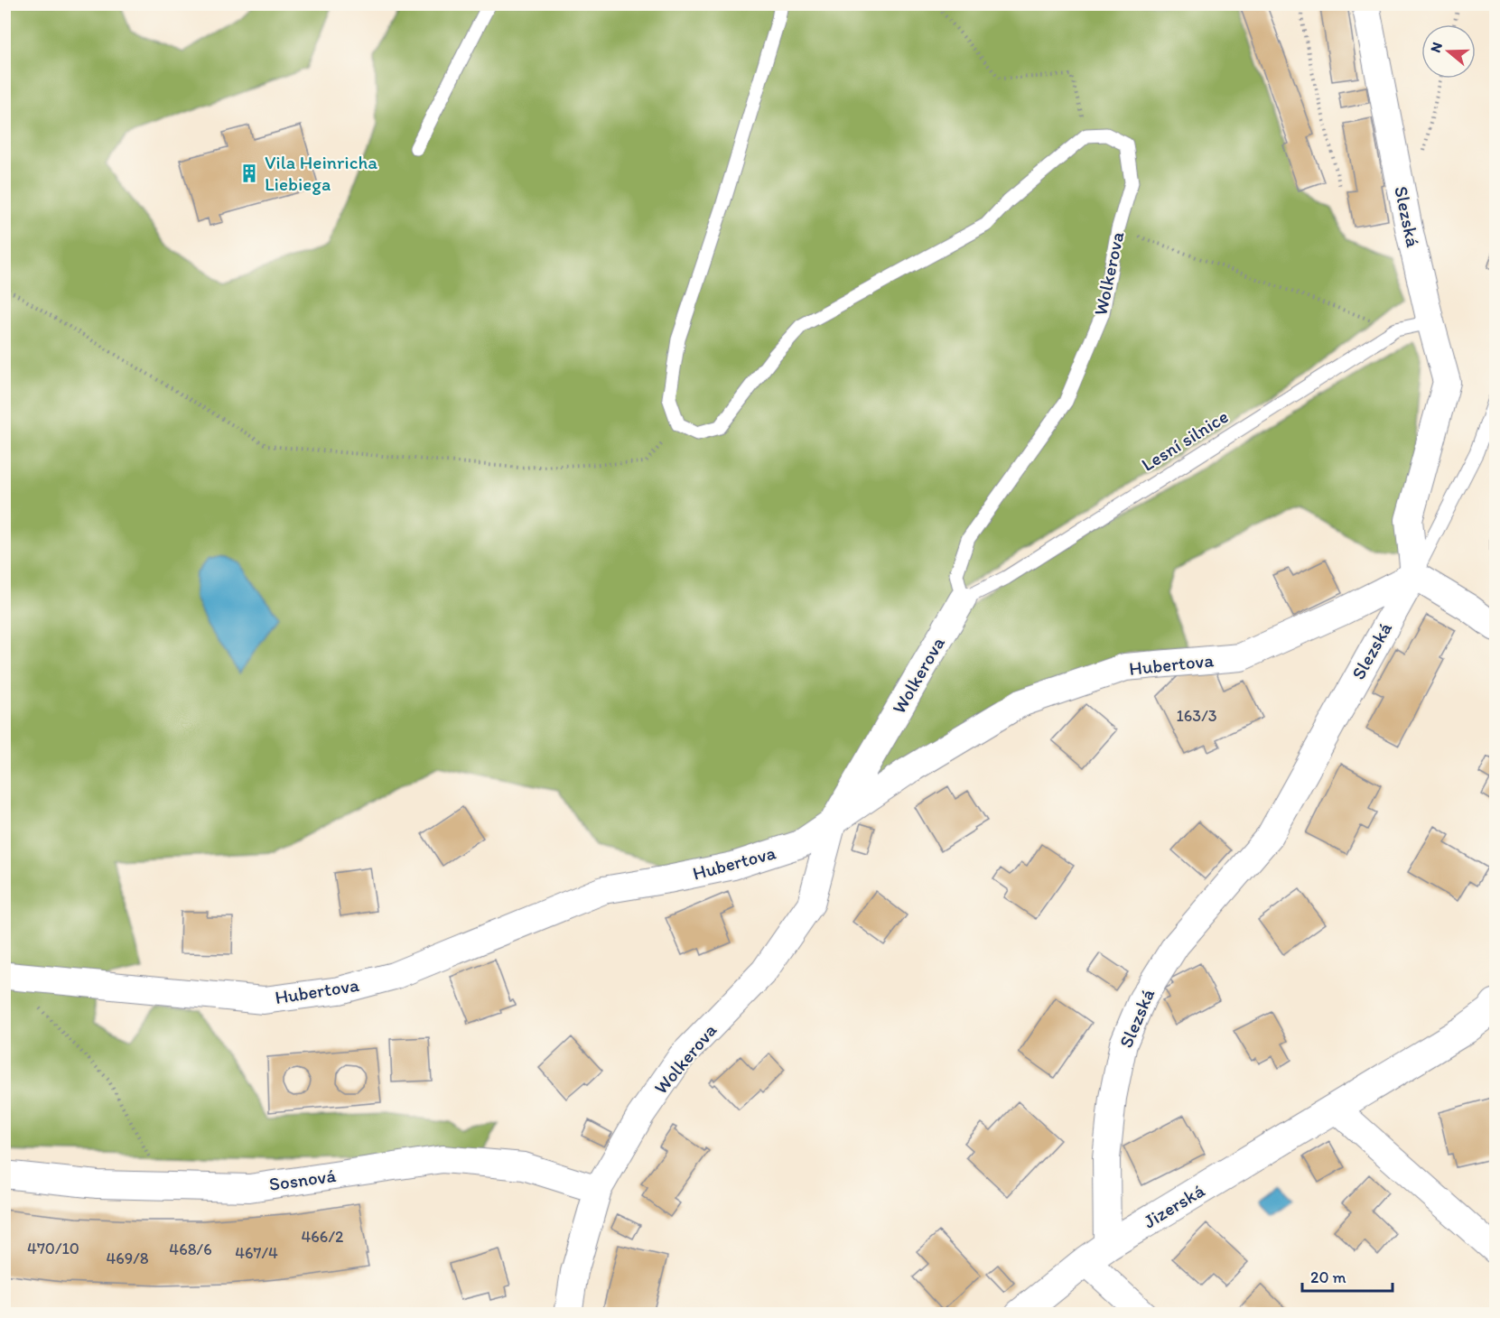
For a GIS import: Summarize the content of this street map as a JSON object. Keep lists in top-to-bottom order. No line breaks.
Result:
{"streets":{"street":["Slezská","Wolkerova","Hubertova","Sosnová","Jizerská"],"lane":["Lesní silnice"]},"crossings":[["Slezská","Lesní silnice"],["Slezská","Hubertova"],["Slezská","Jizerská"],["Wolkerova","Lesní silnice"],["Wolkerova","Hubertova"],["Wolkerova","Sosnová"]],"places":{"building":["Vila Heinricha Liebiega"]},"house_numbers":["163/3","466/2","470/10","468/6","467/4","469/8"],"scale_bar":"20 m","north":"left"}
